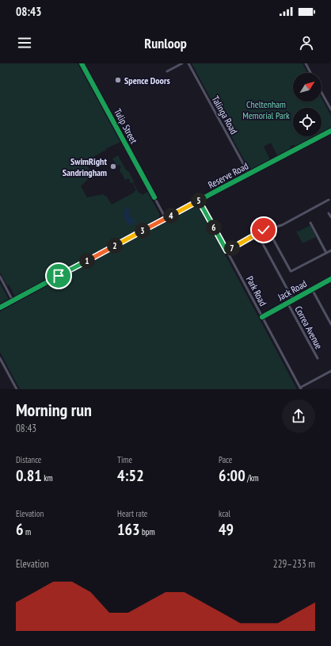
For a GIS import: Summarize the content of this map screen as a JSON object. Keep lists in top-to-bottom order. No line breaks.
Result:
{"streets":{"street":["Talinga Road","Tulip Street","Reserve Road","Jack Road","Park Road","Correa Avenue"]},"crossings":[["Talinga Road","Reserve Road"],["Tulip Street","Reserve Road"],["Reserve Road","Park Road"],["Jack Road","Park Road"],["Jack Road","Correa Avenue"]],"parks":["Cheltenham Memorial Park"],"places":["Spence Doors","SwimRight Sandringham"],"north":"top right","page":{"status":"08:43","header":"Runloop","pins":["5","4","6","3","2","7","1"],"heading":["Morning run","08:43"],"stats":[["Distance","0.81 km"],["Time","4:52"],["Pace","6:00 /km"],["Elevation","6 m"],["Heart rate","163 bpm"],["kcal","49"]],"chart":["Elevation","229–233 m"]}}
